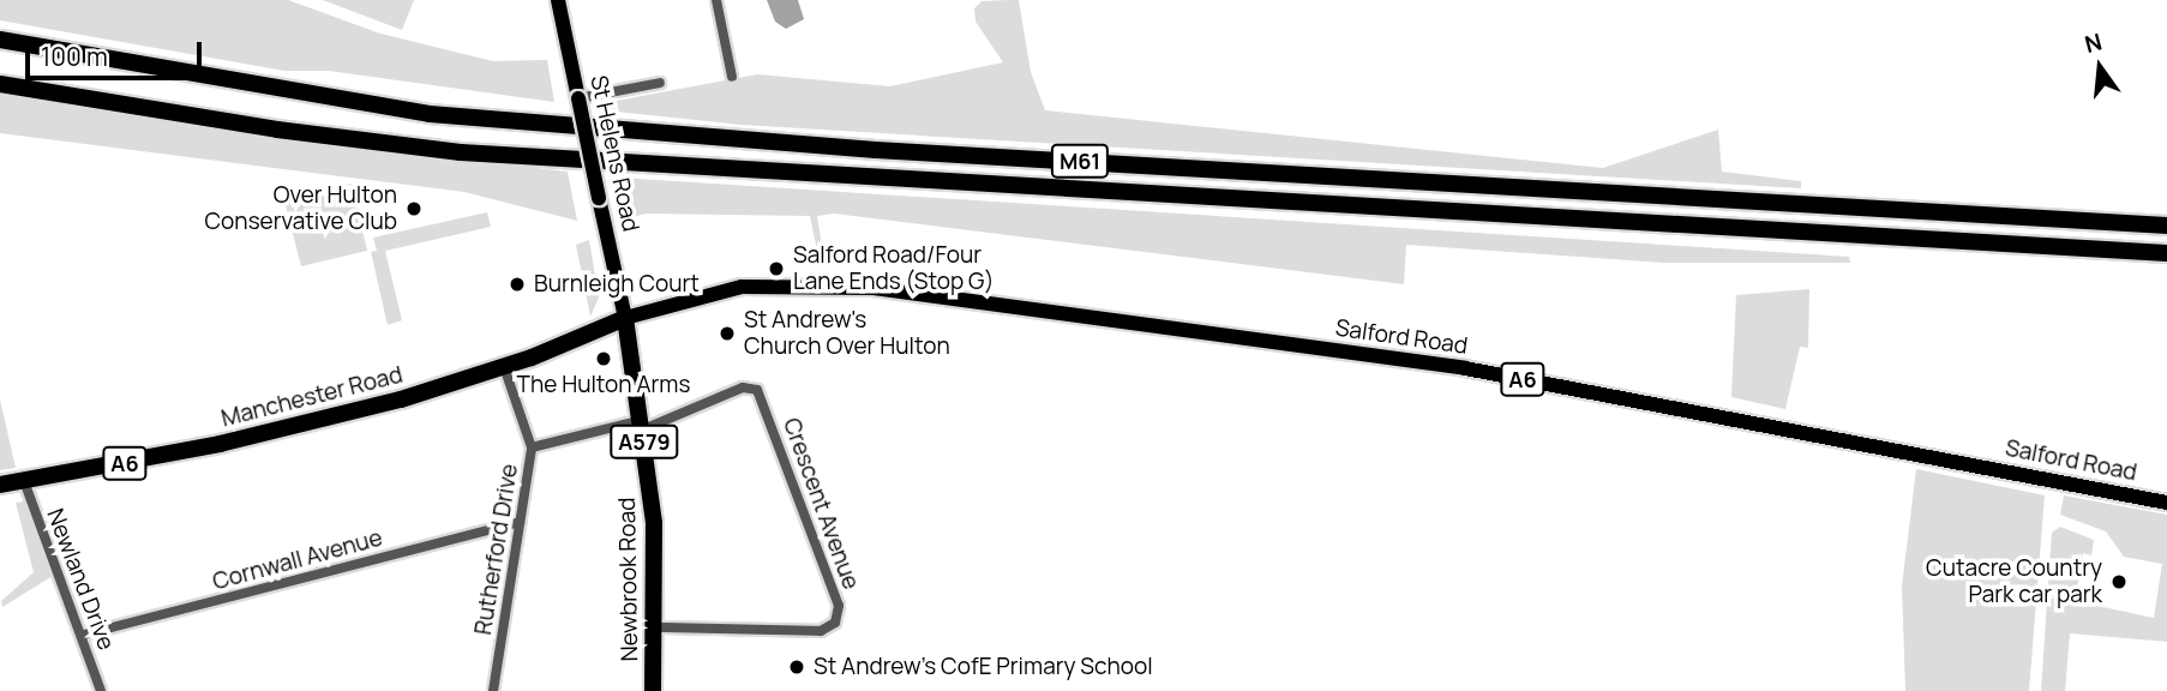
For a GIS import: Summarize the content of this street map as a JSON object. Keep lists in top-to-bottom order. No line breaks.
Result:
{"streets":{"highway":["M61","A6","Manchester Road","A579","Newbrook Road"],"main road":["St Helens Road","Salford Road"],"street":["Crescent Avenue","Rutherford Drive","Cornwall Avenue","Newland Drive"]},"crossings":[["St Helens Road","Salford Road"],["St Helens Road","Manchester Road"],["St Helens Road","Newbrook Road"],["Salford Road","Manchester Road"],["Salford Road","Newbrook Road"],["Manchester Road","Rutherford Drive"],["Manchester Road","Newland Drive"],["Manchester Road","Newbrook Road"],["Crescent Avenue","Newbrook Road"],["Rutherford Drive","Cornwall Avenue"],["Cornwall Avenue","Newland Drive"]],"places":["Over Hulton Conservative Club","Salford Road/Four Lane Ends (Stop G)","Burnleigh Court","St Andrew's Church Over Hulton","The Hulton Arms","Cutacre Country Park car park","St Andrew's CofE Primary School"],"scale_bar":"100 m","north":"top"}
